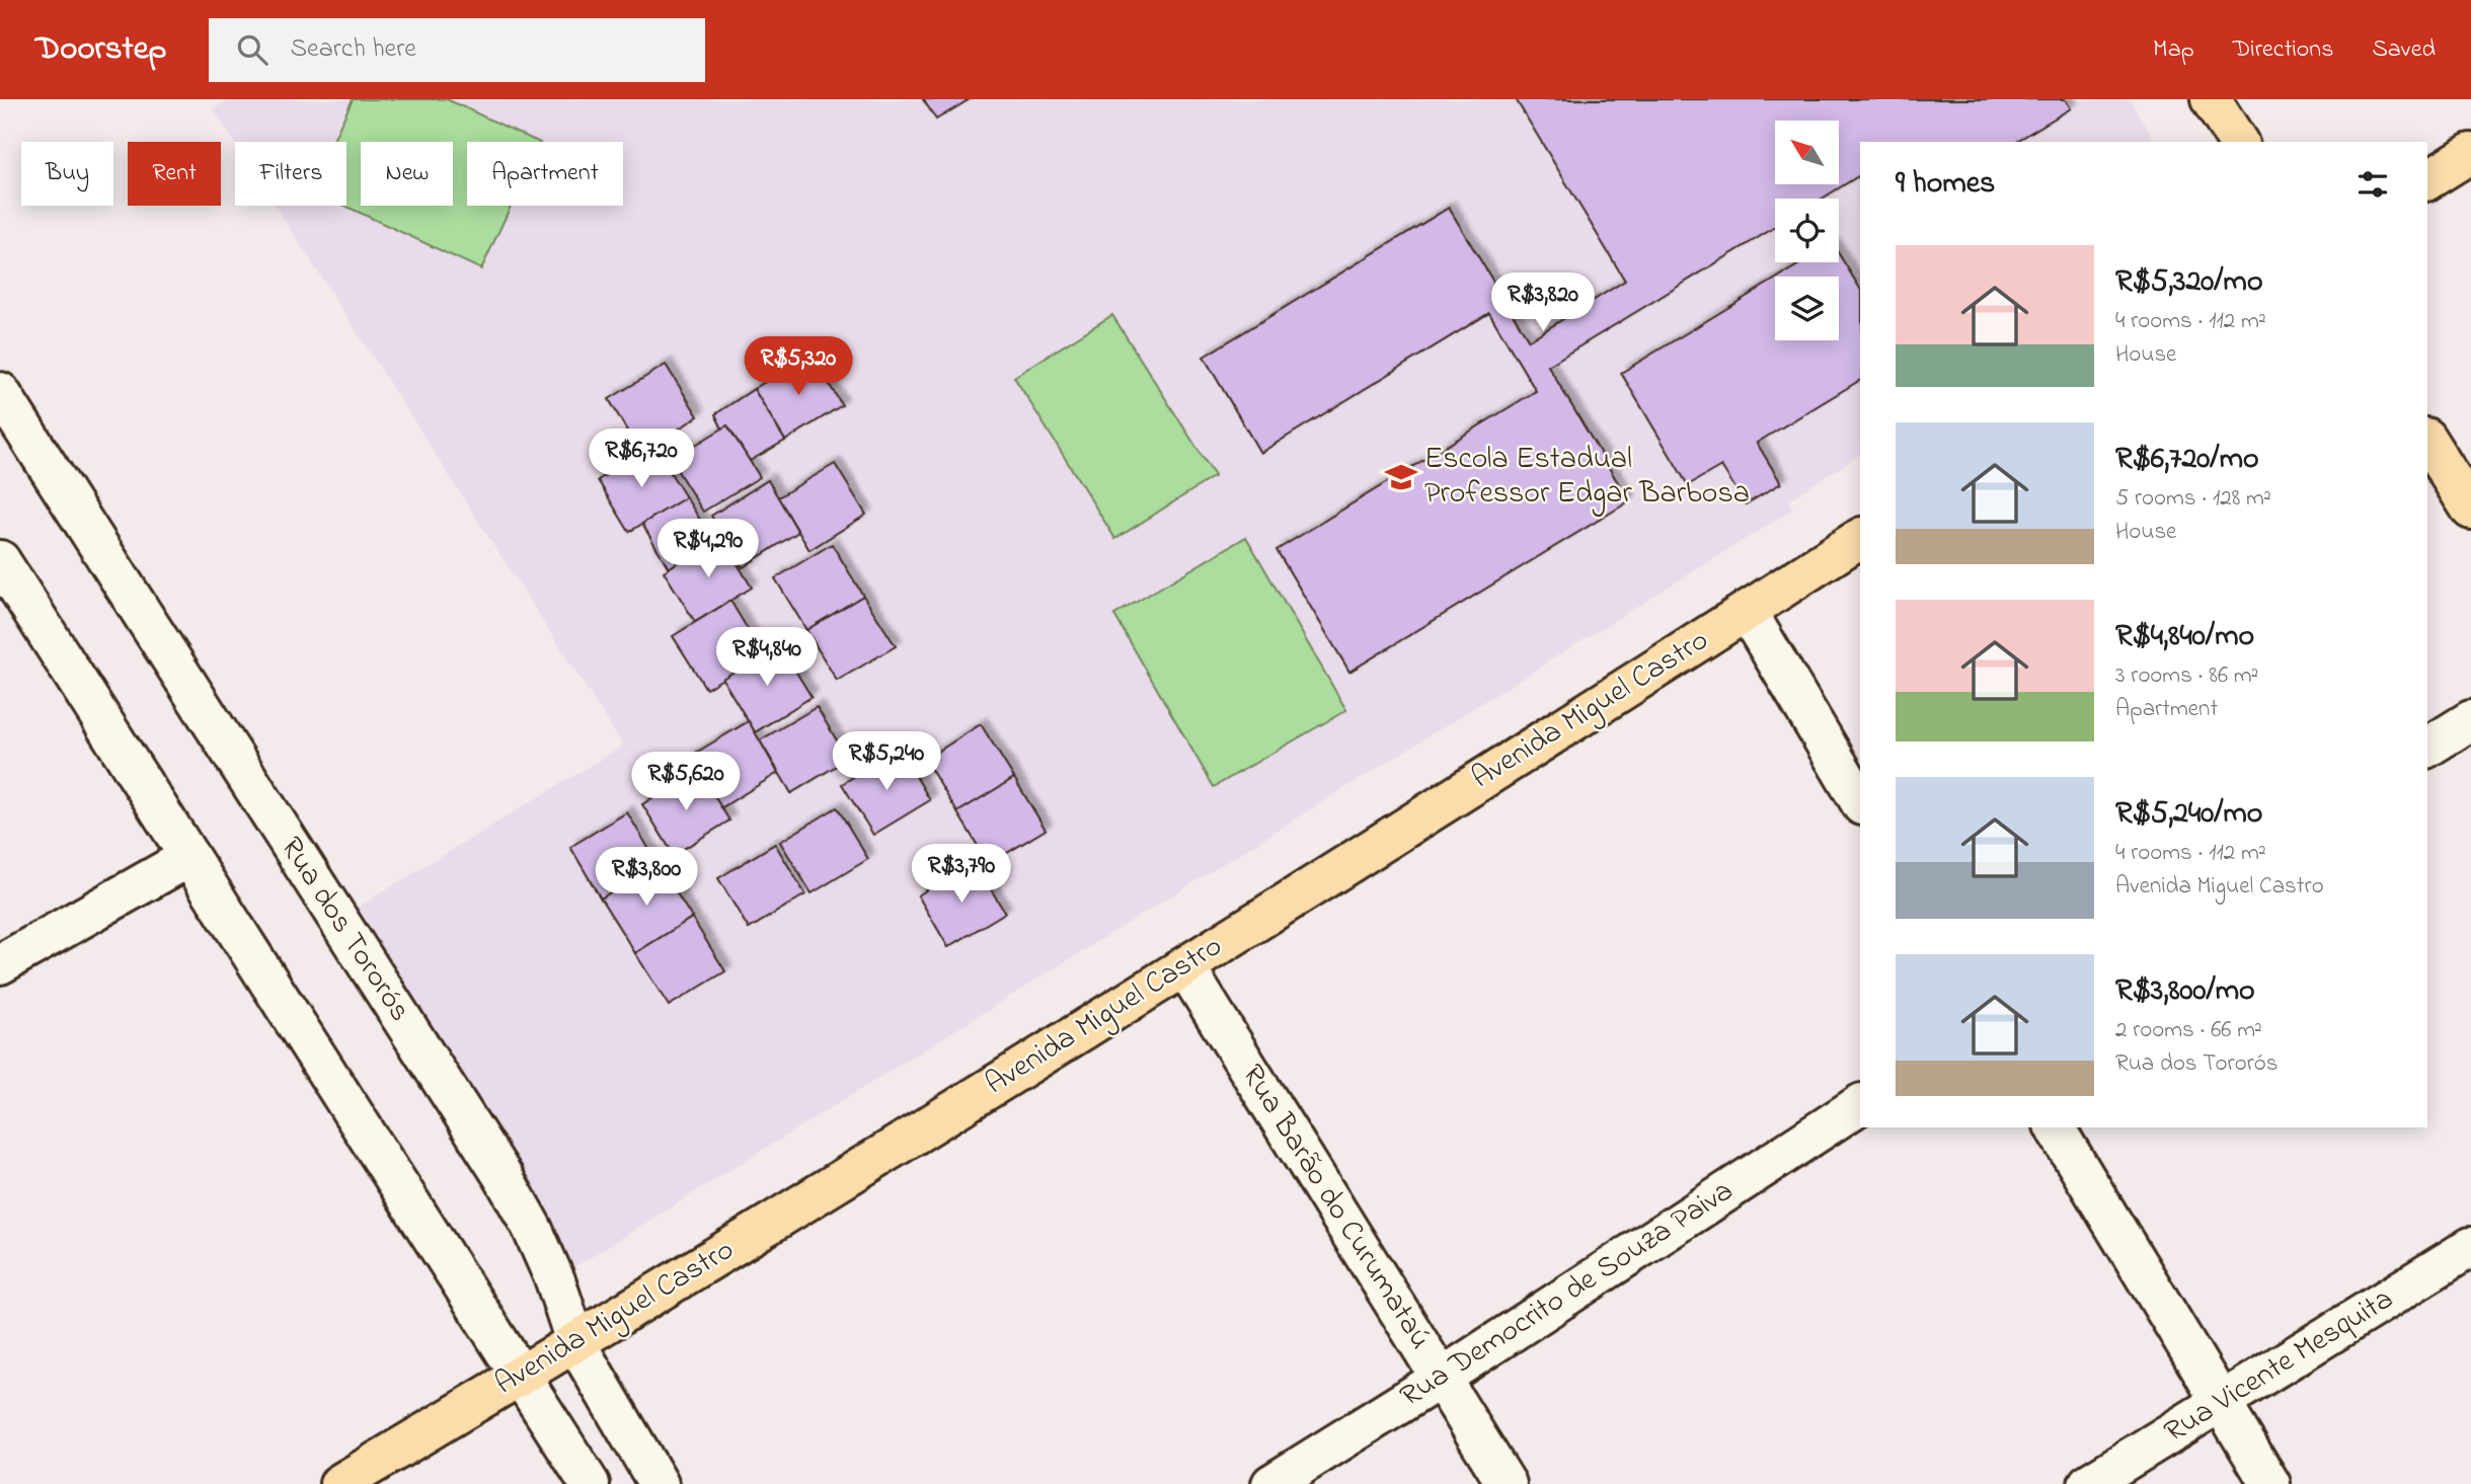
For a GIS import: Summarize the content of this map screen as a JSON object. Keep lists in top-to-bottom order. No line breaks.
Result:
{"streets":{"main road":["Avenida Miguel Castro"],"street":["Rua dos Tororós","Rua Barão do Curumataú","Rua Democrito de Souza Paiva","Rua Vicente Mesquita"]},"crossings":[["Avenida Miguel Castro","Rua dos Tororós"],["Avenida Miguel Castro","Rua Barão do Curumataú"],["Rua Barão do Curumataú","Rua Democrito de Souza Paiva"]],"places":{"school or university":["Escola Estadual Professor Edgar Barbosa"]},"north":"top left","page":{"header":"Doorstep","search":"Search here","nav":["Map","Directions","Saved"],"chip":["Buy","Rent","Filters","New","Apartment"],"heading":"9 homes","list":[{"name":"R$5,320/mo","note":"4 rooms · 112 m² · House"},{"name":"R$6,720/mo","note":"5 rooms · 128 m² · House"},{"name":"R$4,840/mo","note":"3 rooms · 86 m² · Apartment"},{"name":"R$5,240/mo","note":"4 rooms · 112 m² · Avenida Miguel Castro"},{"name":"R$3,800/mo","note":"2 rooms · 66 m² · Rua dos Tororós"}],"price":["R$3,820","R$5,320","R$6,720","R$4,290","R$4,840","R$5,240","R$5,620","R$3,790","R$3,800"]}}
